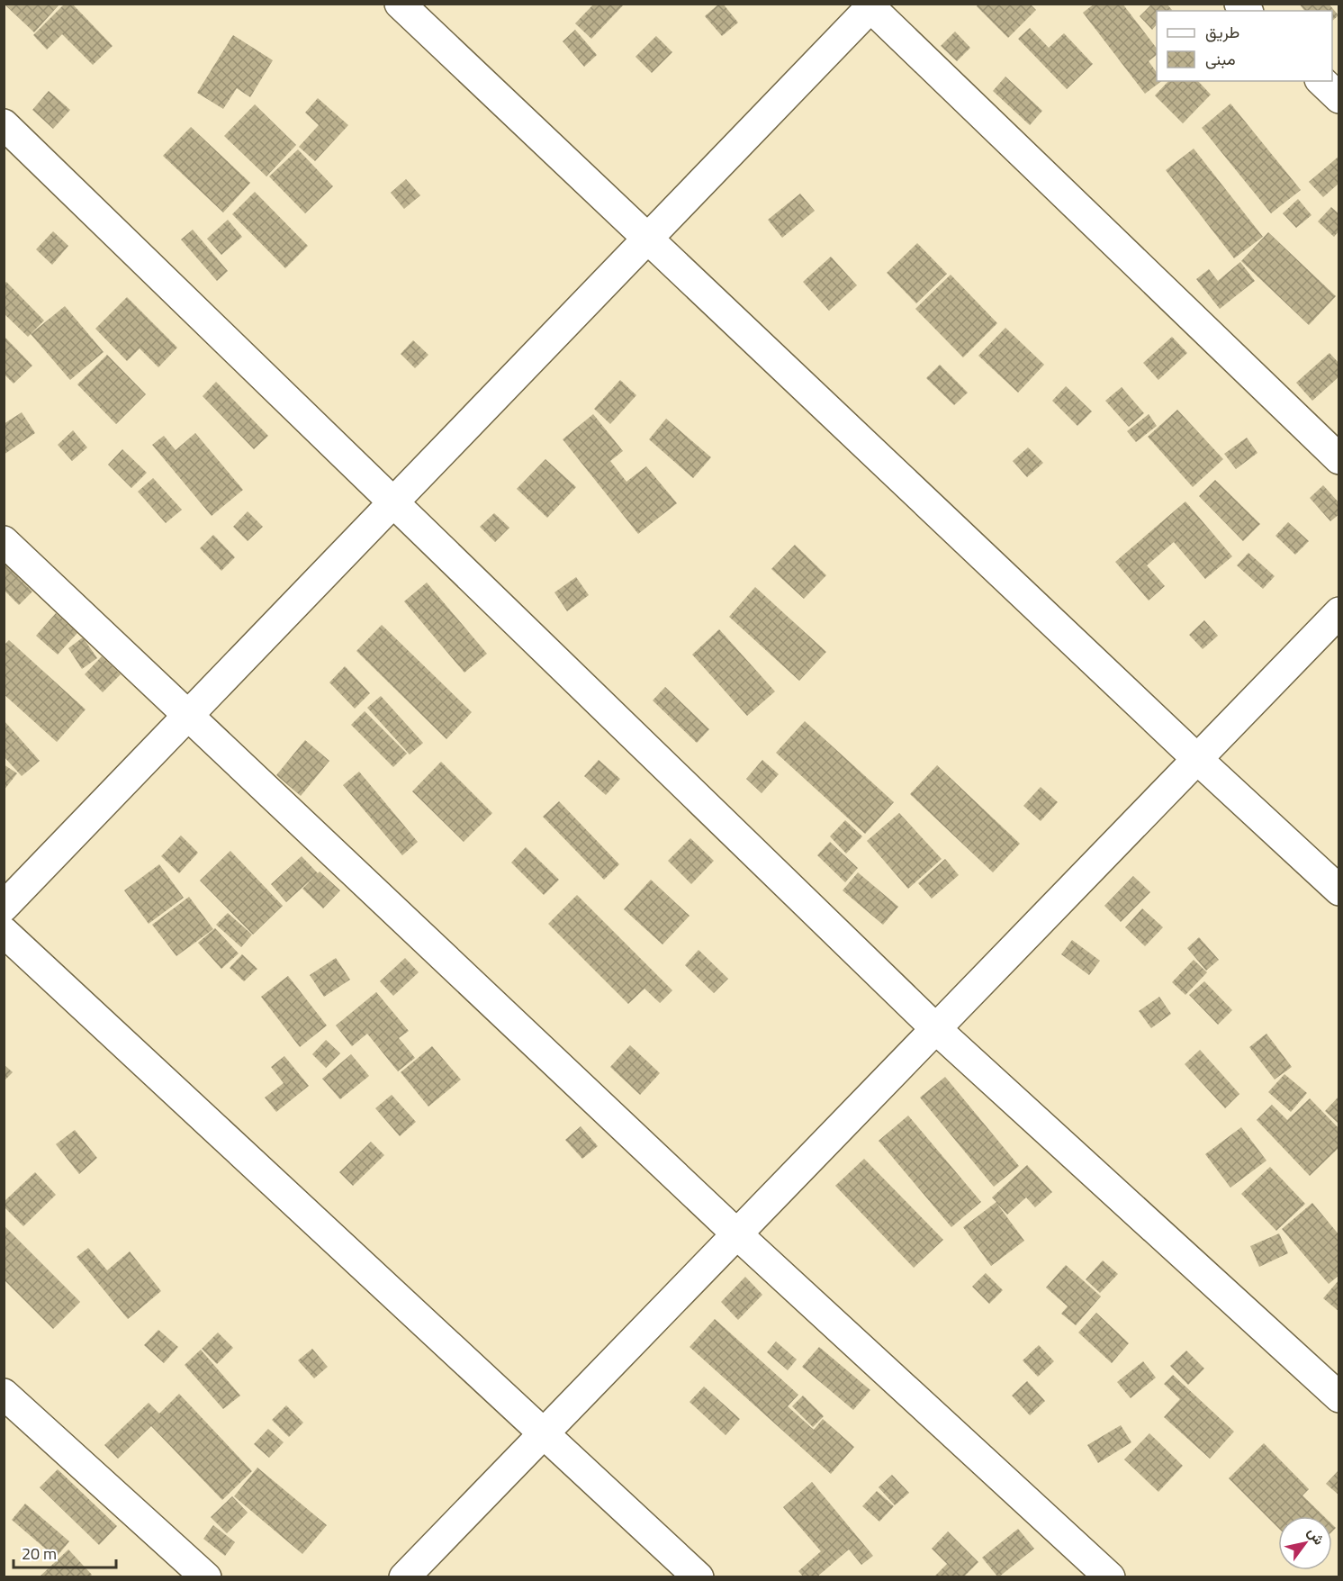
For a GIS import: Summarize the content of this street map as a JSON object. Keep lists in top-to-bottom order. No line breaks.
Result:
{"legend":["طريق","مبنى"],"scale_bar":"20 m","north":"top right"}
